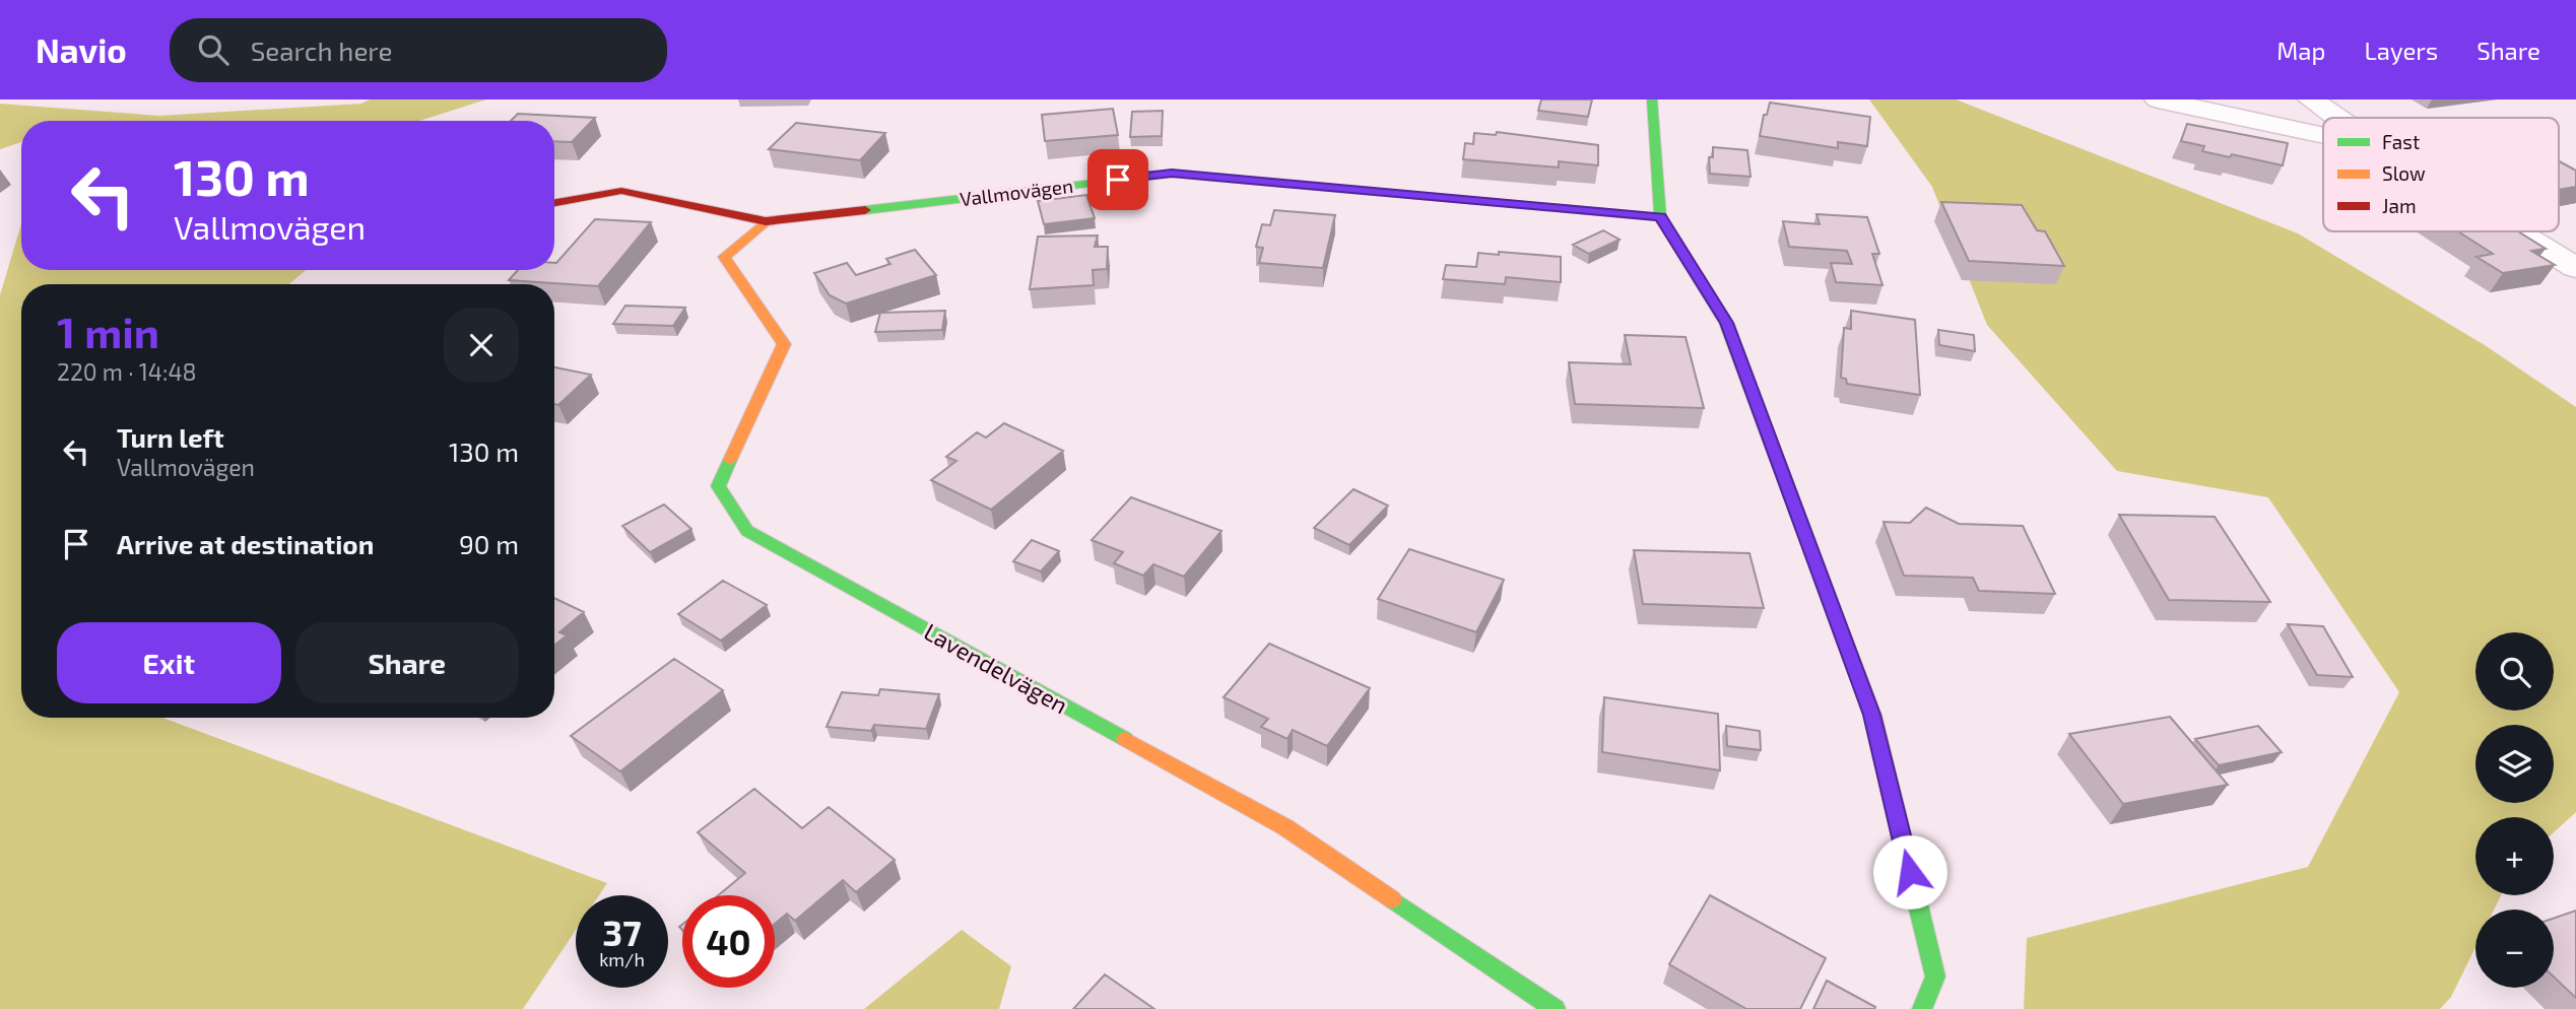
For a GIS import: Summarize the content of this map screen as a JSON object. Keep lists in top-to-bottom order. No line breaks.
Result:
{"streets":{"street":["Vallmovägen","Lavendelvägen"]},"crossings":[["Vallmovägen","Lavendelvägen"]],"legend":["Fast","Slow","Jam"],"page":{"header":"Navio","search":"Search here","nav":["Map","Layers","Share"],"turn":["130 m","Vallmovägen"],"heading":["1 min","220 m · 14:48"],"list":[{"name":"Turn left","note":"Vallmovägen","value":"130 m"},{"name":"Arrive at destination","value":"90 m"}],"buttons":["Exit","Share"],"map_buttons":["+","−"],"speed":"37 km/h","limit":"40"}}
